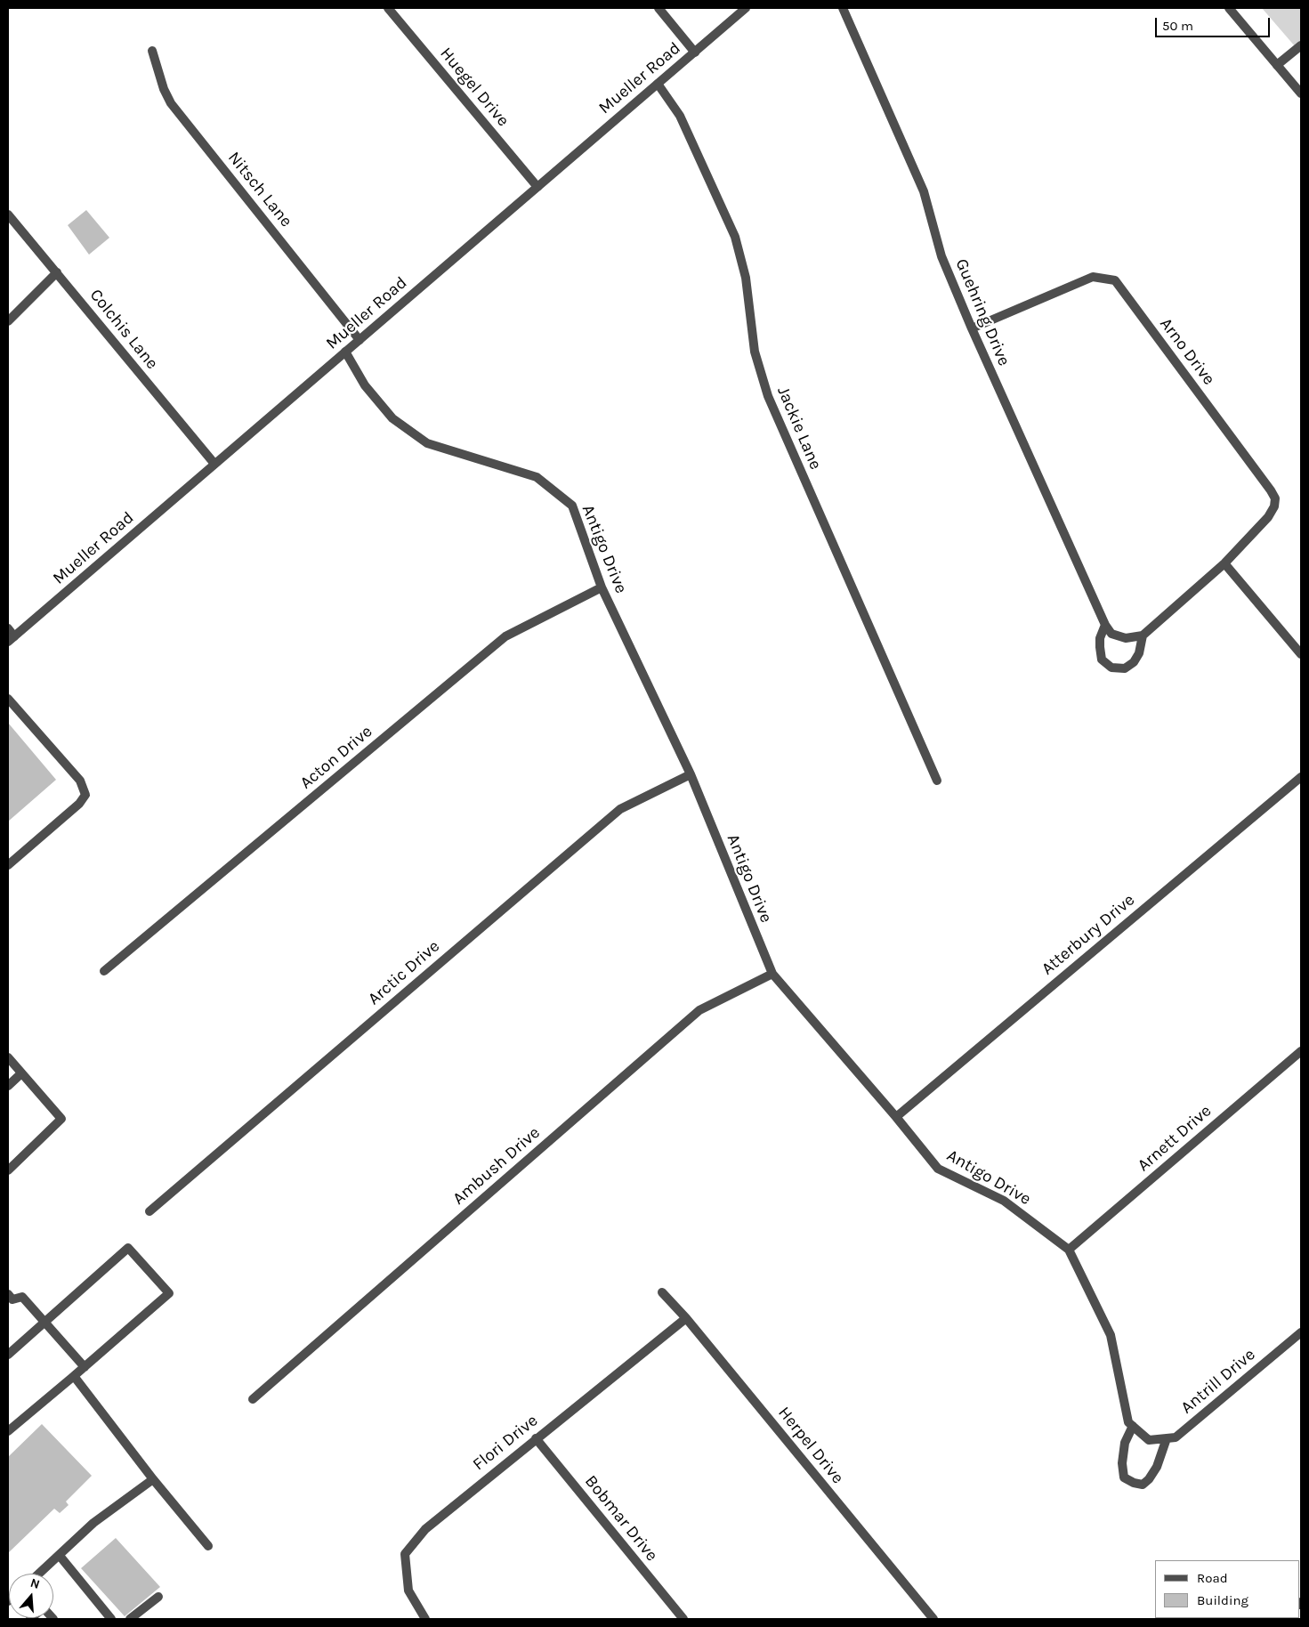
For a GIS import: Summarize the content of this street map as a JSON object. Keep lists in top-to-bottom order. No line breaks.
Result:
{"streets":{"street":["Mueller Road","Huegel Drive","Nitsch Lane","Guehring Drive","Colchis Lane","Arno Drive","Jackie Lane","Antigo Drive","Acton Drive","Atterbury Drive","Arctic Drive","Arnett Drive","Ambush Drive","Antrill Drive","Flori Drive","Herpel Drive","Bobmar Drive"]},"crossings":[["Mueller Road","Huegel Drive"],["Mueller Road","Nitsch Lane"],["Mueller Road","Colchis Lane"],["Mueller Road","Jackie Lane"],["Mueller Road","Antigo Drive"],["Guehring Drive","Arno Drive"],["Antigo Drive","Acton Drive"],["Antigo Drive","Atterbury Drive"],["Antigo Drive","Arctic Drive"],["Antigo Drive","Arnett Drive"],["Antigo Drive","Ambush Drive"],["Antigo Drive","Antrill Drive"],["Flori Drive","Herpel Drive"],["Flori Drive","Bobmar Drive"]],"legend":["Road","Building"],"scale_bar":"50 m","north":"top"}
